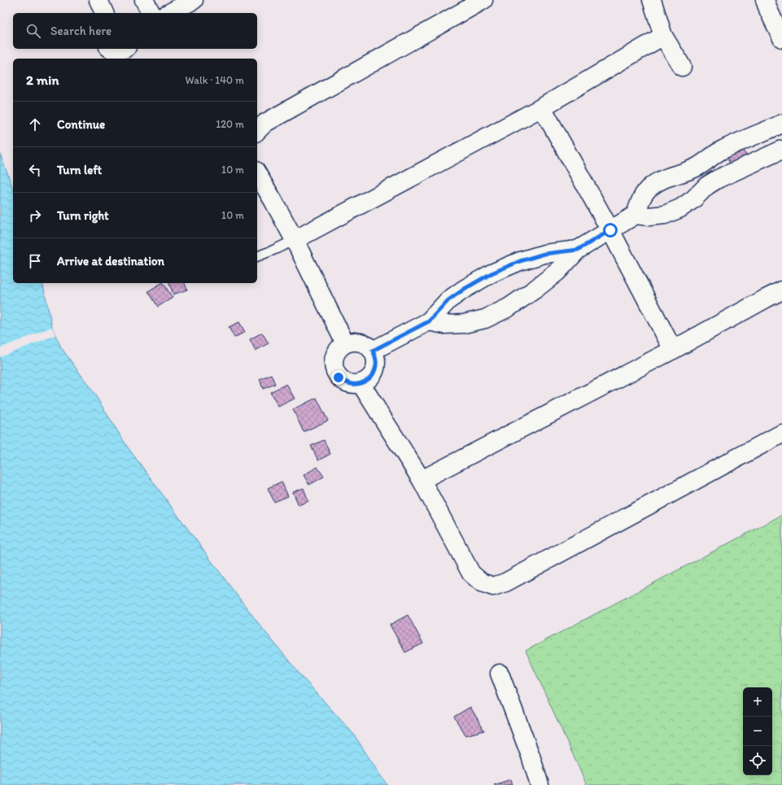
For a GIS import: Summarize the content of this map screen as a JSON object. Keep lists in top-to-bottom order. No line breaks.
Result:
{"page":{"search":"Search here","heading":["2 min","Walk · 140 m"],"list":[["Continue","120 m"],["Turn left","10 m"],["Turn right","10 m"],"Arrive at destination"],"map_buttons":["+","−"]}}
